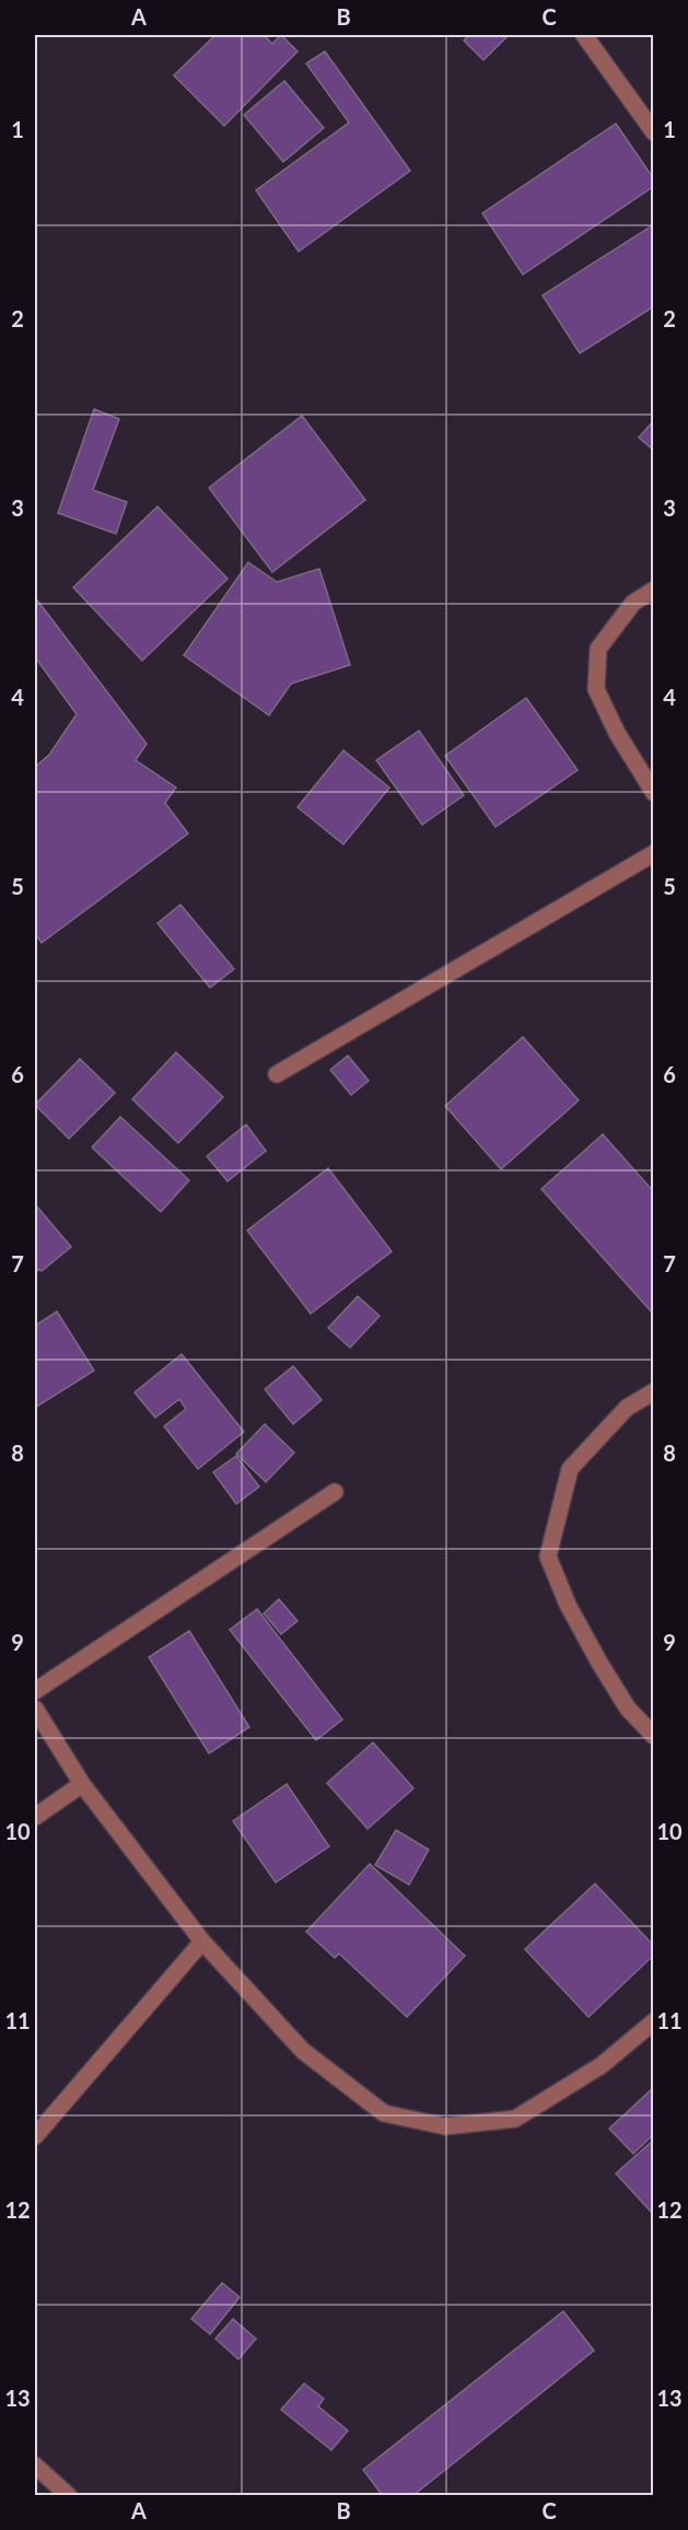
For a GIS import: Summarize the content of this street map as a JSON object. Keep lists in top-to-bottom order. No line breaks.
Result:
{"grid":{"columns":["A","B","C"],"rows":["1","2","3","4","5","6","7","8","9","10","11","12","13"]}}
